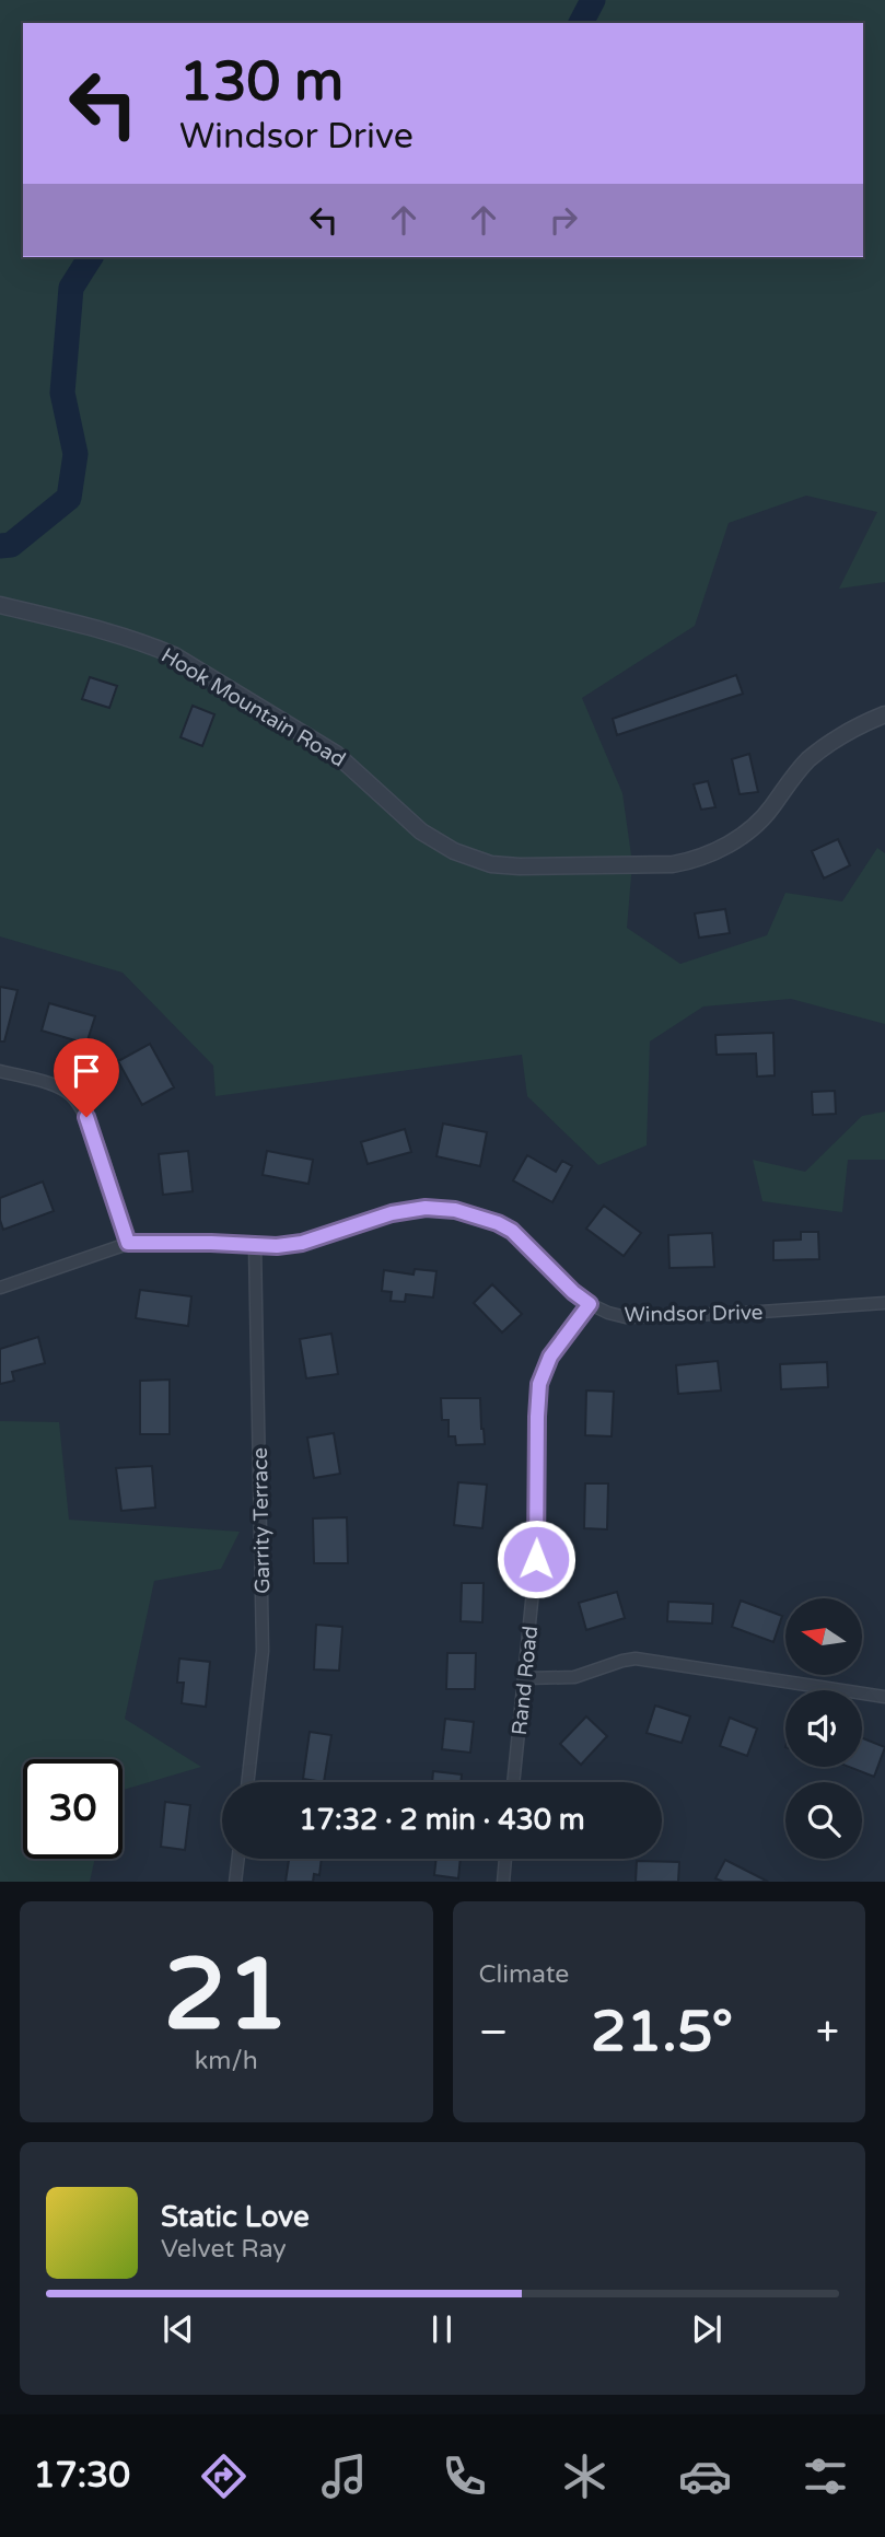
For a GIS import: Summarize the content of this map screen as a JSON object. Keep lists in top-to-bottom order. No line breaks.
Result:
{"streets":{"street":["Hook Mountain Road","Windsor Drive","Garrity Terrace","Rand Road"]},"crossings":[["Windsor Drive","Garrity Terrace"],["Windsor Drive","Rand Road"]],"north":"left","page":{"turn":["130 m","Windsor Drive"],"limit":"30","trip":"17:32 · 2 min · 430 m","tile":[["21","km/h"],"Climate"],"heat":["−","21.5°","+"],"song":["Static Love","Velvet Ray"],"tabs":"17:30"}}
